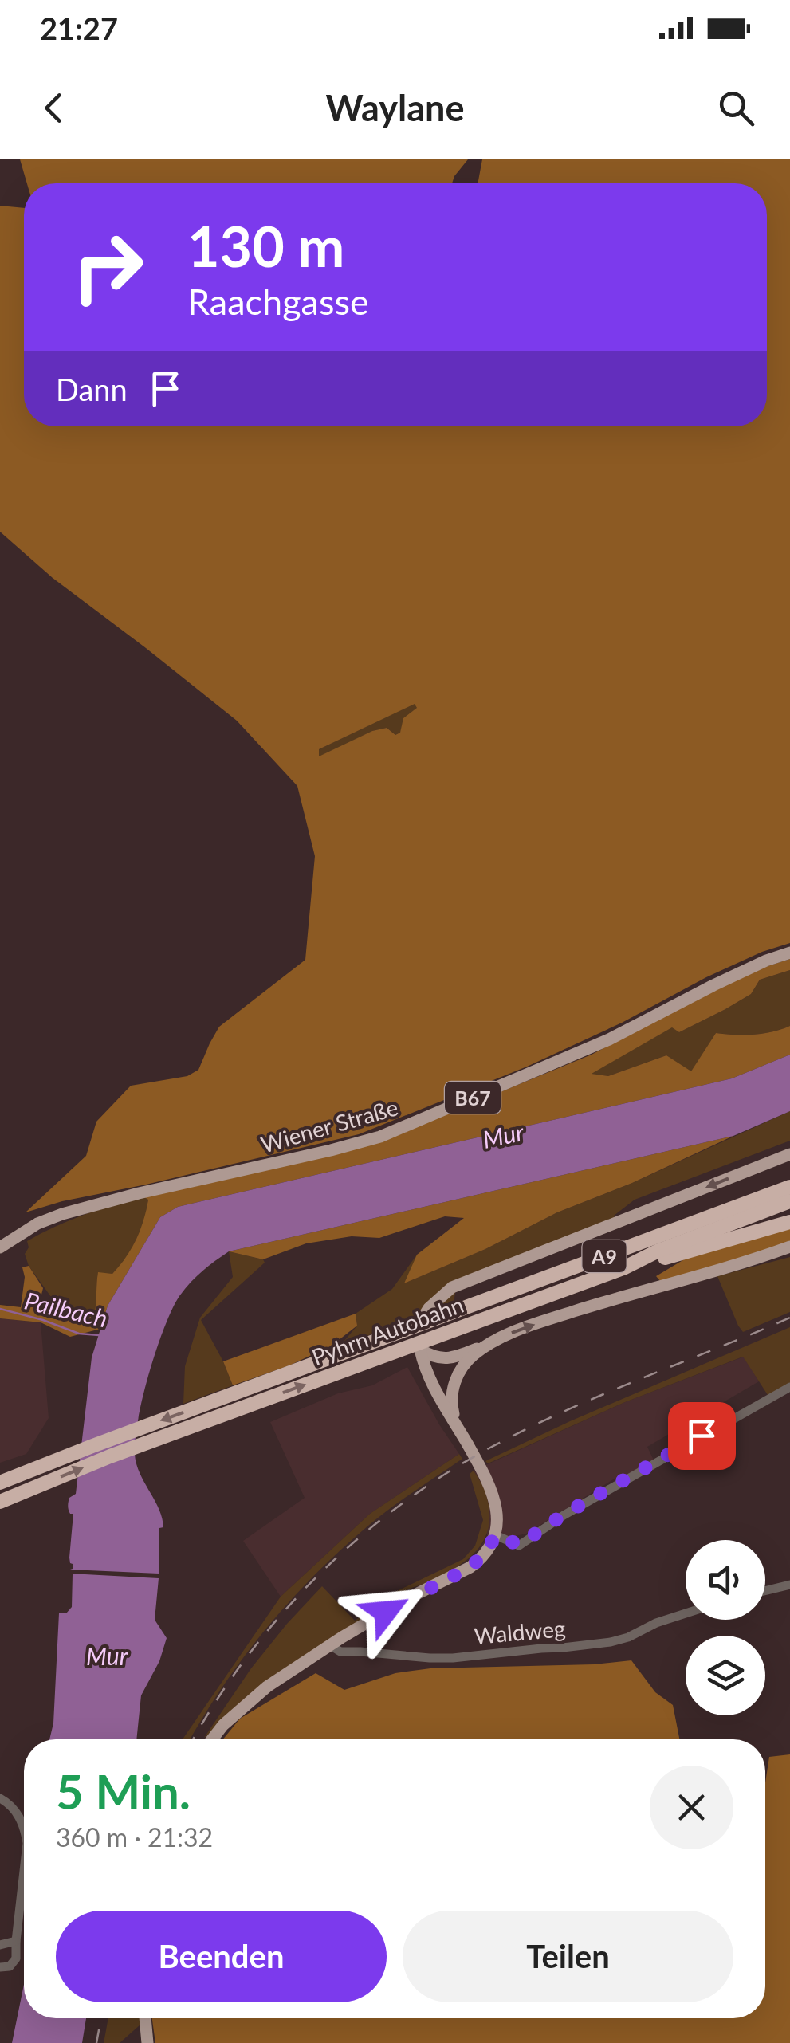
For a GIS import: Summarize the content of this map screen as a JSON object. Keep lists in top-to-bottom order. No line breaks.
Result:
{"streets":{"highway":["A9","Pyhrn Autobahn"],"main road":["B67","Wiener Straße"],"street":["Waldweg"]},"water":["Mur","Pailbach"],"page":{"status":"21:27","header":"Waylane","turn":["130 m","Raachgasse"],"then":"Dann","heading":["5 Min.","360 m · 21:32"],"buttons":["Beenden","Teilen"]}}
